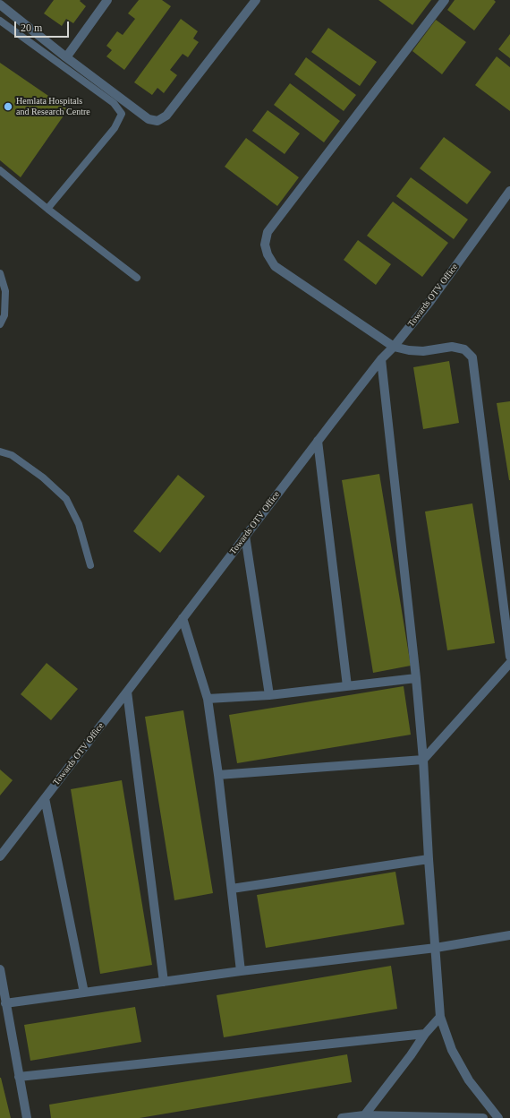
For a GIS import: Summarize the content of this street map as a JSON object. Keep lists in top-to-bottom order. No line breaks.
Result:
{"streets":{"street":["Towards OTV Office"]},"places":["Hemlata Hospitals and Research Centre"],"scale_bar":"20 m"}
